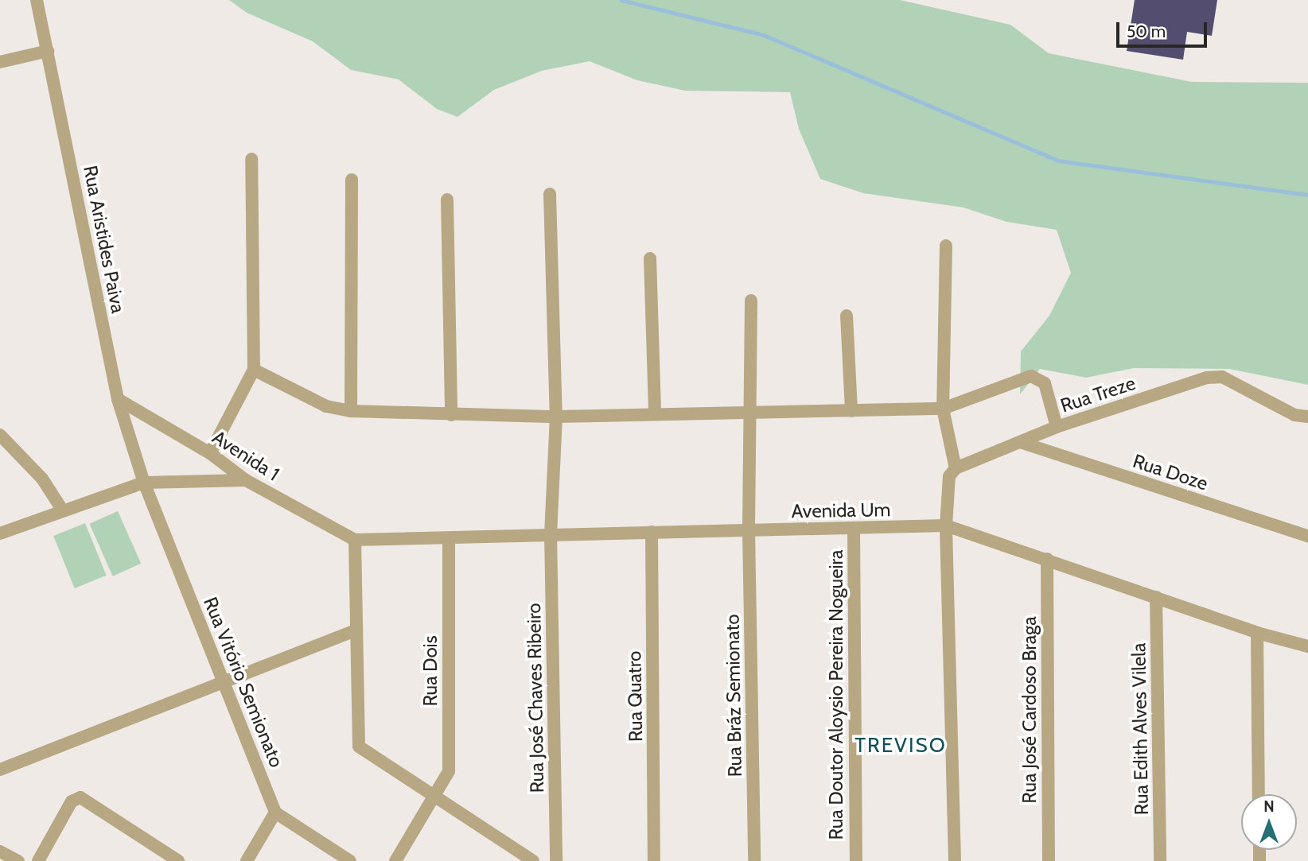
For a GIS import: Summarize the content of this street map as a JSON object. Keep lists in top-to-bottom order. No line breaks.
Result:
{"streets":{"street":["Rua Aristides Paiva","Rua Treze","Avenida 1","Rua Doze","Avenida Um","Rua Dois","Rua Vitório Semionato","Rua Doutor Aloysio Pereira Nogueira","Rua Bráz Semionato","Rua Quatro","Rua José Chaves Ribeiro","Rua José Cardoso Braga","Rua Edith Alves Vilela"]},"crossings":[["Rua Aristides Paiva","Avenida 1"],["Rua Aristides Paiva","Rua Vitório Semionato"],["Rua Treze","Rua Doze"],["Avenida 1","Avenida Um"],["Avenida Um","Rua Dois"],["Avenida Um","Rua Doutor Aloysio Pereira Nogueira"],["Avenida Um","Rua Bráz Semionato"],["Avenida Um","Rua Quatro"],["Avenida Um","Rua José Chaves Ribeiro"],["Avenida Um","Rua José Cardoso Braga"],["Avenida Um","Rua Edith Alves Vilela"]],"districts":["TREVISO"],"scale_bar":"50 m","north":"top"}
